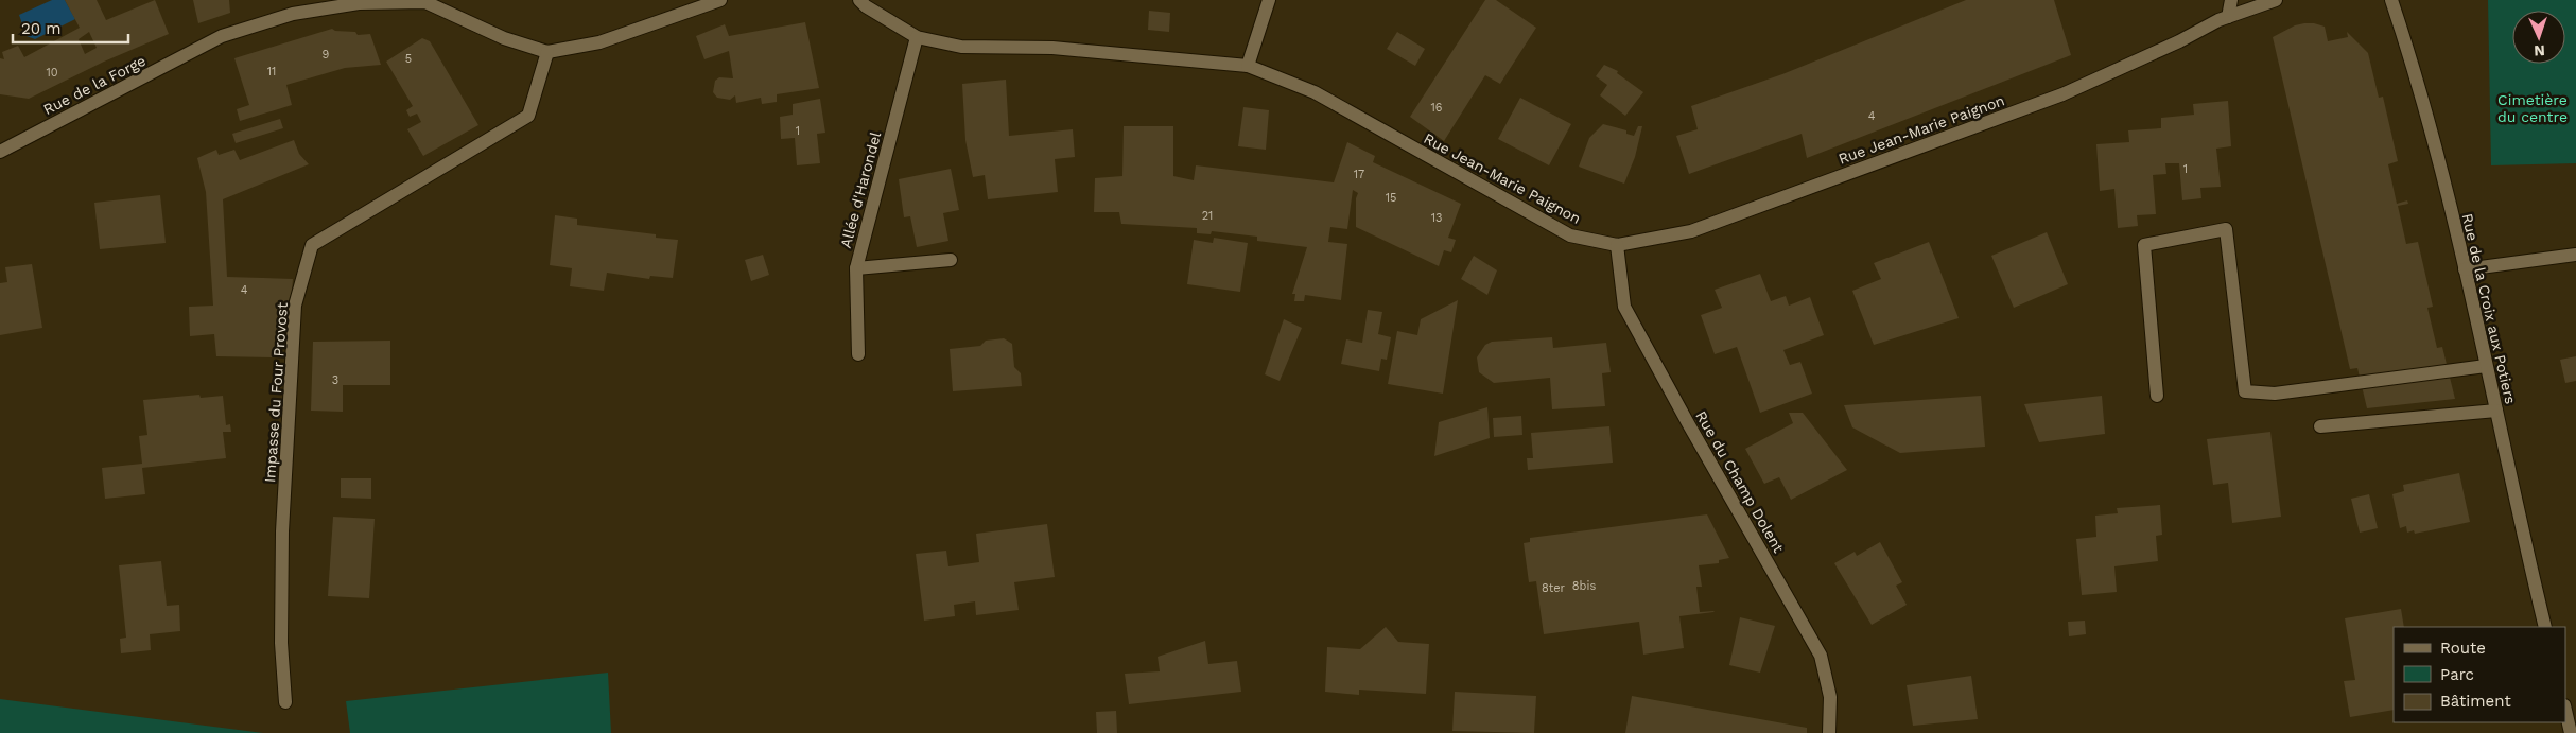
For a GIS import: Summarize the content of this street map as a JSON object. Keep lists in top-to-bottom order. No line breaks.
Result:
{"streets":{"street":["Rue de la Forge","Rue Jean-Marie Paignon","Allée d'Harondel","Rue de la Croix aux Potiers","Impasse du Four Provost","Rue du Champ Dolent"]},"crossings":[["Rue de la Forge","Impasse du Four Provost"],["Rue Jean-Marie Paignon","Allée d'Harondel"],["Rue Jean-Marie Paignon","Rue du Champ Dolent"]],"parks":["Cimetière du centre"],"house_numbers":["9","5","11","10","16","4","1","1","17","15","21","13","4","3","8bis","8ter"],"legend":["Route","Parc","Bâtiment"],"scale_bar":"20 m","north":"bottom"}
